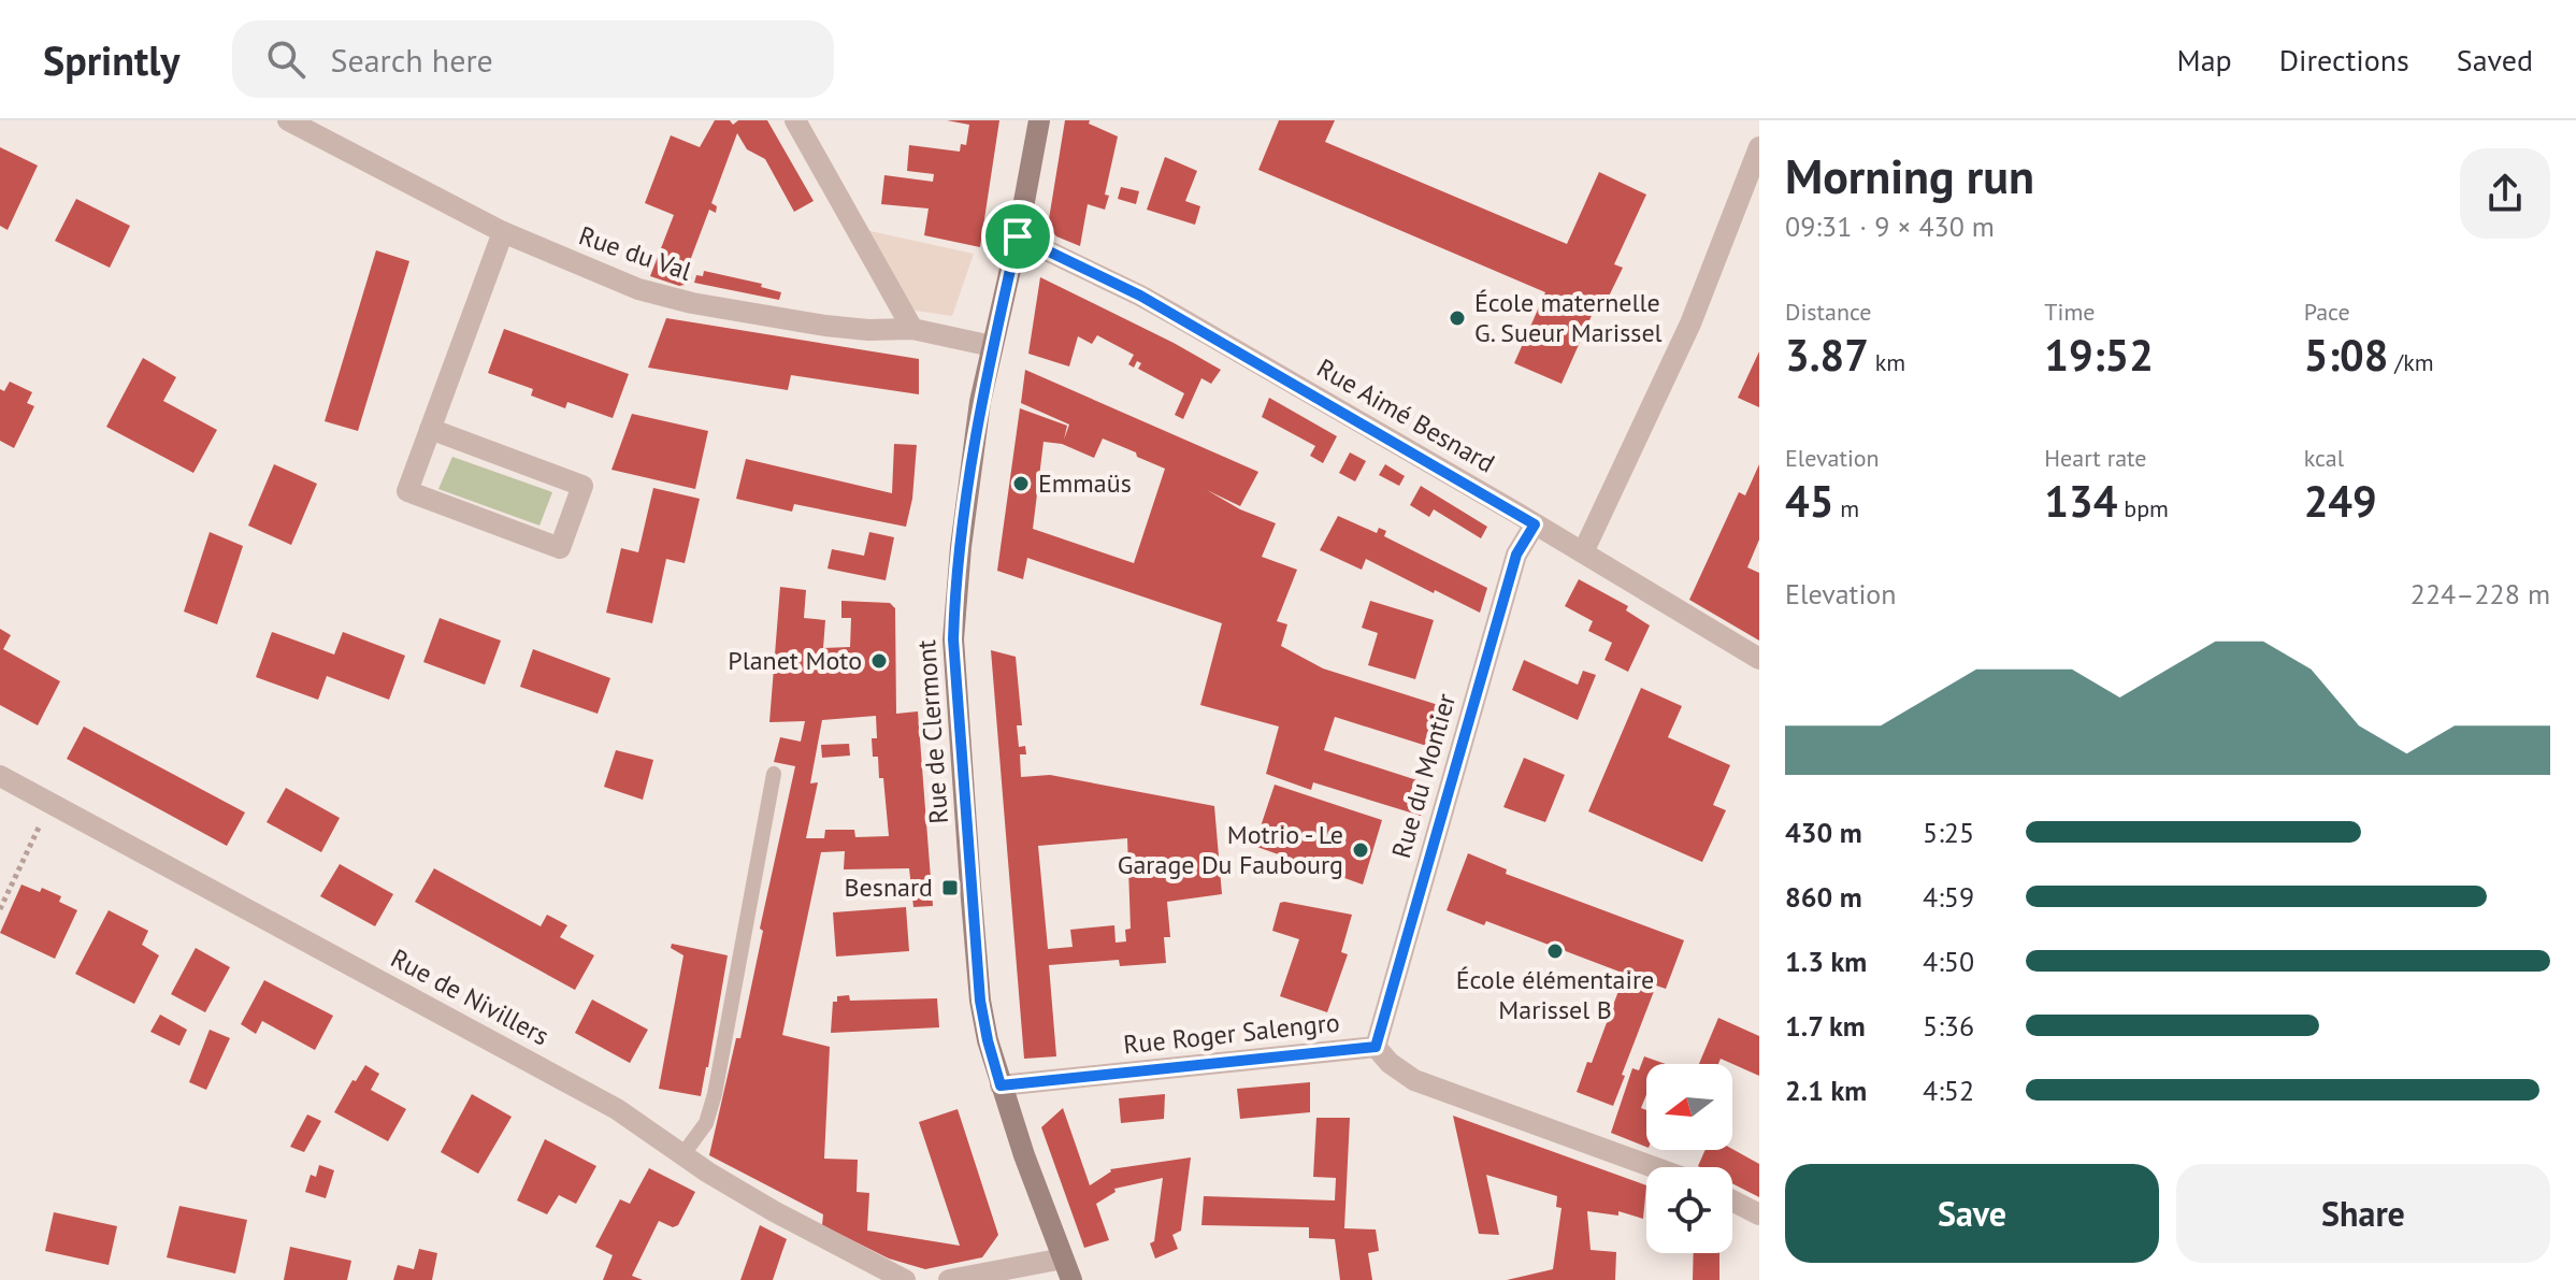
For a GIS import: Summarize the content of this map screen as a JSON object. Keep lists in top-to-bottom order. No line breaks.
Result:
{"streets":{"main road":["Rue de Clermont"],"street":["Rue du Val","Rue Aimé Besnard","Rue du Montier","Rue de Nivillers","Rue Roger Salengro"]},"crossings":[["Rue du Val","Rue de Clermont"],["Rue Aimé Besnard","Rue de Clermont"],["Rue Aimé Besnard","Rue du Montier"],["Rue de Clermont","Rue Roger Salengro"],["Rue du Montier","Rue Roger Salengro"]],"places":{"other":["École maternelle G. Sueur Marissel","Emmaüs","Planet Moto","Motrio - Le Garage Du Faubourg","École élémentaire Marissel B"],"transit":["Besnard"]},"north":"left","page":{"header":"Sprintly","search":"Search here","nav":["Map","Directions","Saved"],"heading":["Morning run","09:31 · 9 × 430 m"],"stats":[["Distance","3.87 km"],["Time","19:52"],["Pace","5:08 /km"],["Elevation","45 m"],["Heart rate","134 bpm"],["kcal","249"]],"chart":["Elevation","224–228 m"],"list":[{"name":"430 m","note":"5:25"},{"name":"860 m","note":"4:59"},{"name":"1.3 km","note":"4:50"},{"name":"1.7 km","note":"5:36"},{"name":"2.1 km","note":"4:52"}],"buttons":["Save","Share"]}}
